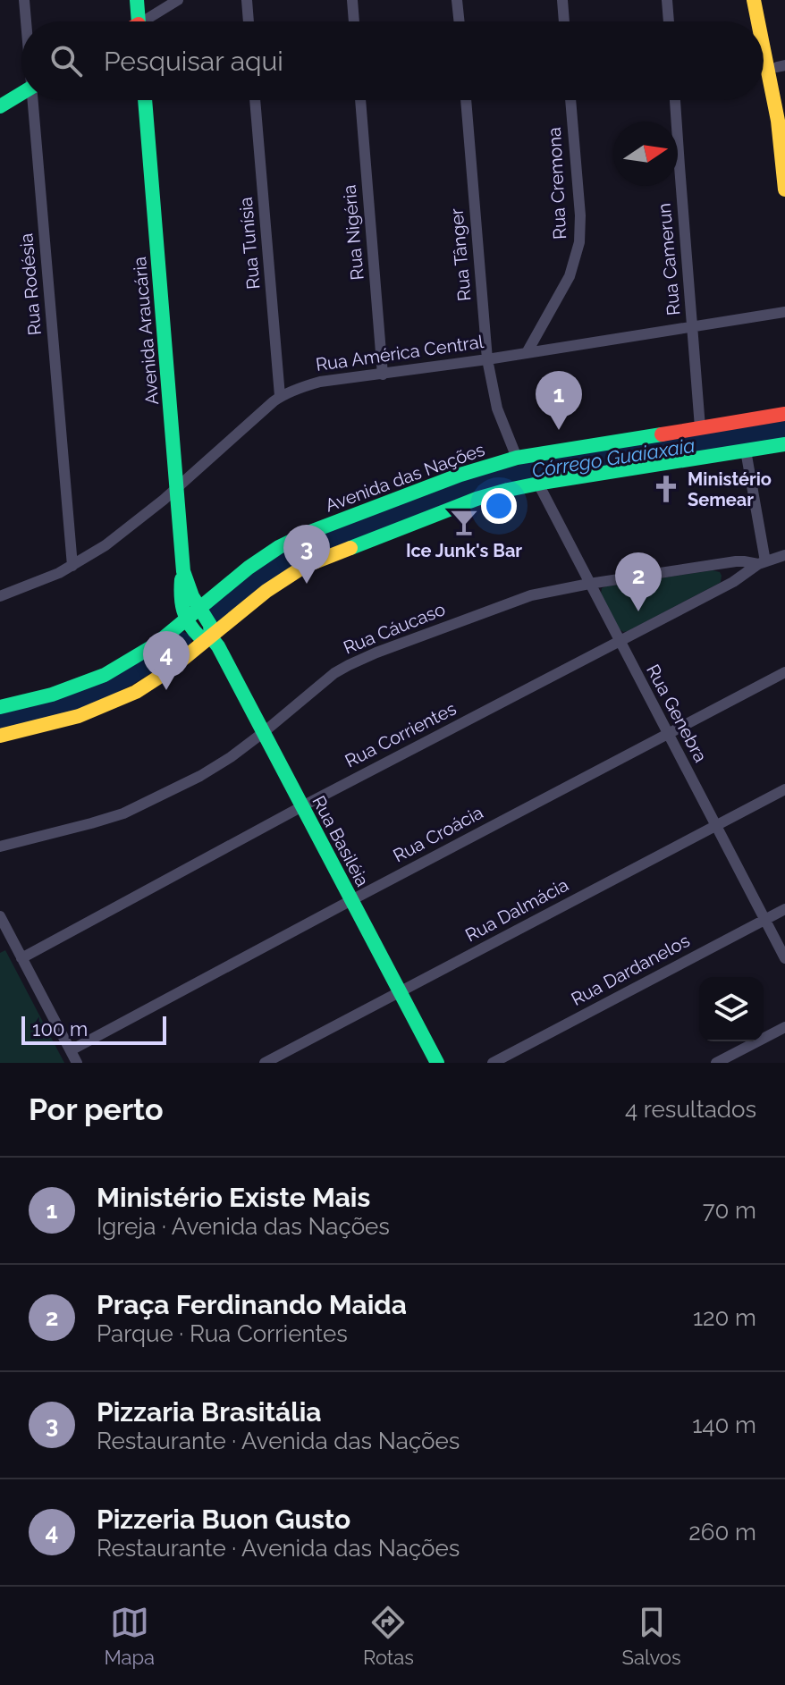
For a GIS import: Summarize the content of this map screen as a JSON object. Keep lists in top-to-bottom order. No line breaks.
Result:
{"streets":{"main road":["Avenida Araucária","Avenida das Nações","Rua Basiléia"],"street":["Rua Cremona","Rua Nigéria","Rua Tunísia","Rua Tânger","Rua Camerun","Rua Rodésia","Rua América Central","Rua Cáucaso","Rua Genebra","Rua Corrientes","Rua Croácia","Rua Dalmácia","Rua Dardanelos"]},"crossings":[["Rua Cremona","Rua América Central"],["Rua Nigéria","Rua América Central"],["Rua Tunísia","Rua América Central"],["Rua Tânger","Rua América Central"],["Rua Tânger","Avenida das Nações"],["Rua Camerun","Rua América Central"],["Rua Camerun","Avenida das Nações"],["Rua Rodésia","Rua América Central"],["Avenida Araucária","Rua América Central"],["Avenida Araucária","Avenida das Nações"],["Avenida Araucária","Rua Basiléia"],["Avenida das Nações","Rua Genebra"],["Avenida das Nações","Rua Basiléia"],["Rua Cáucaso","Rua Genebra"],["Rua Cáucaso","Rua Corrientes"],["Rua Cáucaso","Rua Basiléia"],["Rua Genebra","Rua Corrientes"],["Rua Genebra","Rua Croácia"],["Rua Genebra","Rua Dalmácia"],["Rua Genebra","Rua Dardanelos"],["Rua Corrientes","Rua Basiléia"],["Rua Croácia","Rua Basiléia"],["Rua Basiléia","Rua Dalmácia"]],"water":["Córrego Guaiaxaia"],"places":{"church":["Ministério Semear"],"bar":["Ice Junk's Bar"]},"scale_bar":"100 m","north":"right","page":{"search":"Pesquisar aqui","pins":["1","3","2","4"],"scale":"100 m","heading":["Por perto","4 resultados"],"list":[{"mark":"1","name":"Ministério Existe Mais","note":"Igreja · Avenida das Nações","value":"70 m"},{"mark":"2","name":"Praça Ferdinando Maida","note":"Parque · Rua Corrientes","value":"120 m"},{"mark":"3","name":"Pizzaria Brasitália","note":"Restaurante · Avenida das Nações","value":"140 m"},{"mark":"4","name":"Pizzeria Buon Gusto","note":"Restaurante · Avenida das Nações","value":"260 m"}],"nav":["Mapa","Rotas","Salvos"]}}
